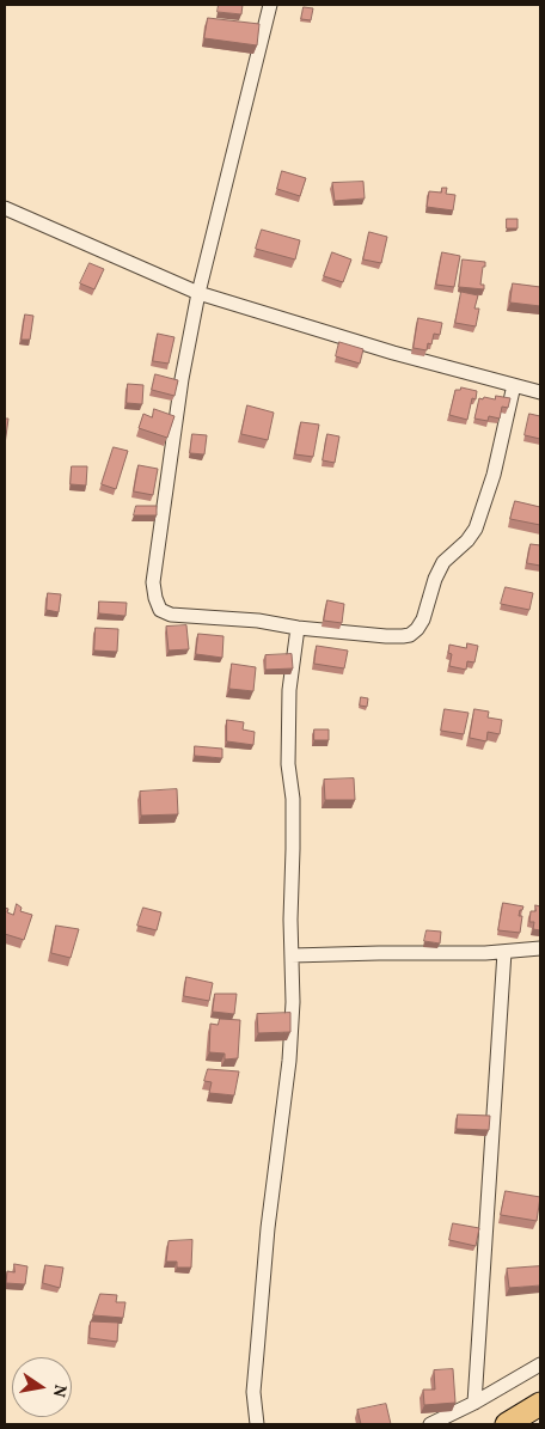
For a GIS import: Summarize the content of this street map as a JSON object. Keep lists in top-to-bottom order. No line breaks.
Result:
{"north":"right"}
